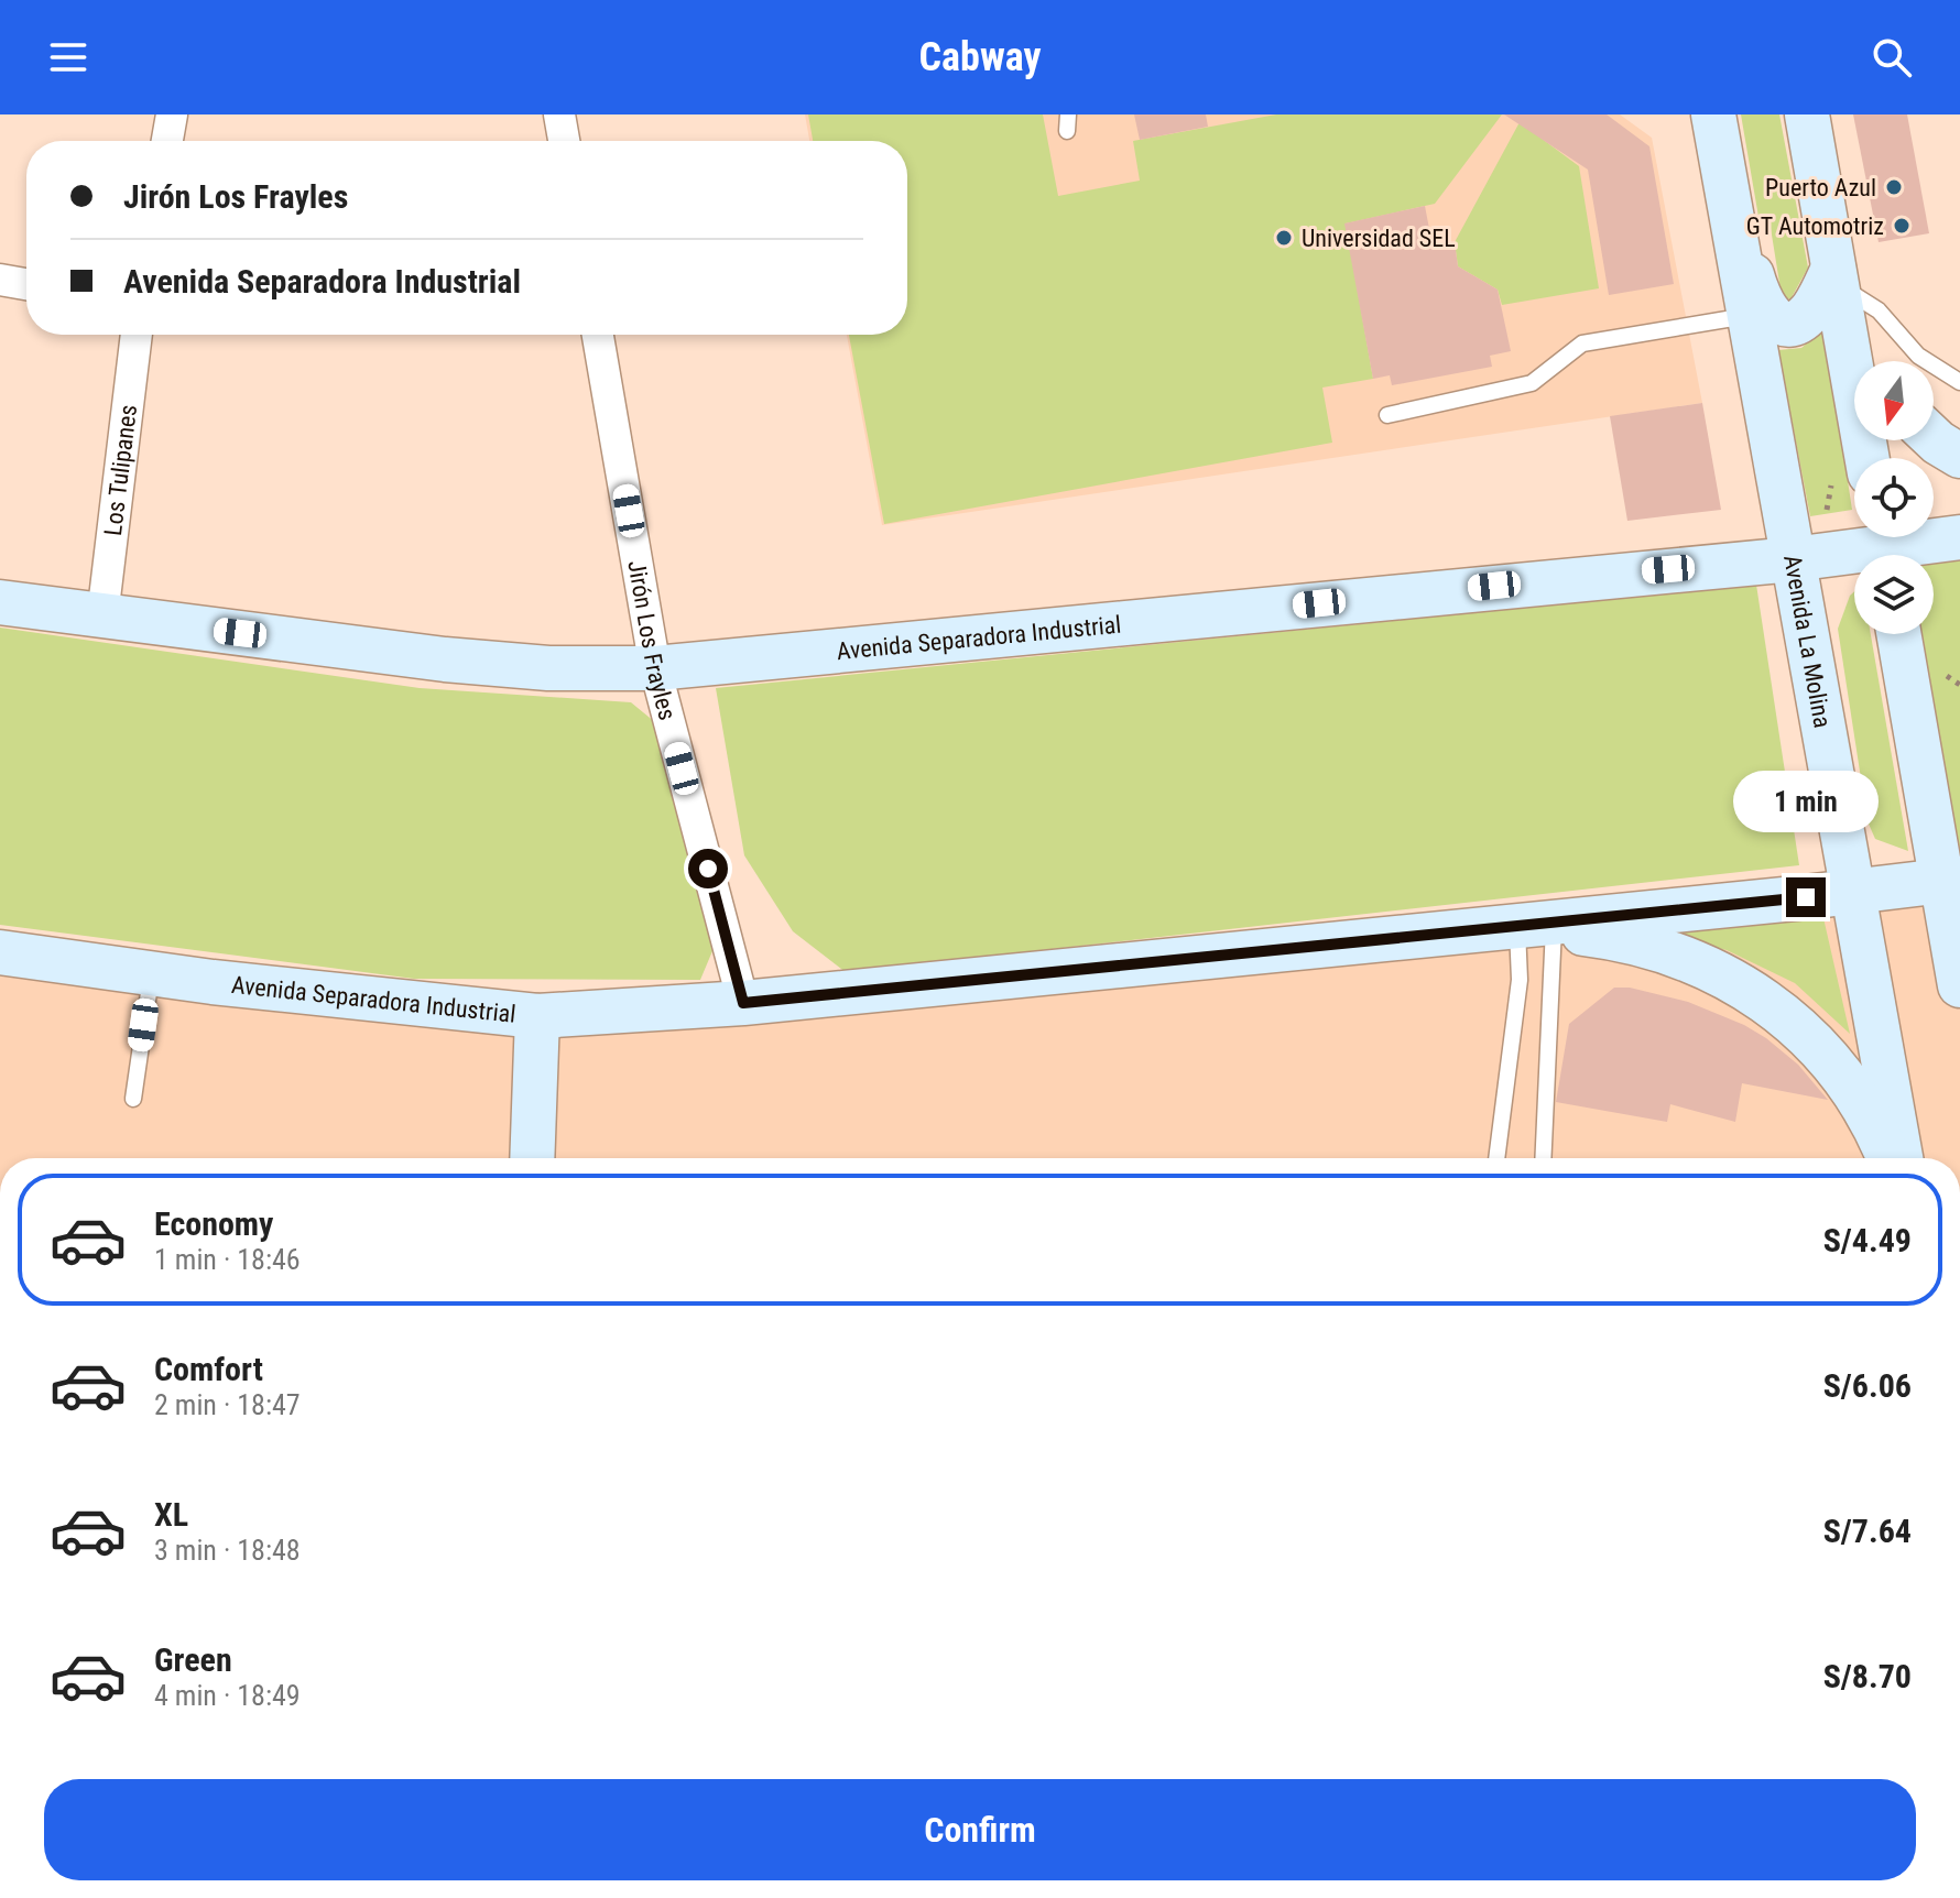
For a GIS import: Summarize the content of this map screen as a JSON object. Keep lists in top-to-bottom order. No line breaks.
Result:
{"streets":{"main road":["Avenida Separadora Industrial","Avenida La Molina"],"street":["Los Tulipanes","Jirón Los Frayles"]},"crossings":[["Los Tulipanes","Avenida Separadora Industrial"],["Avenida Separadora Industrial","Jirón Los Frayles"],["Avenida Separadora Industrial","Avenida La Molina"]],"places":["Puerto Azul","GT Automotriz","Universidad SEL"],"north":"bottom","page":{"header":"Cabway","banner":["Jirón Los Frayles","Avenida Separadora Industrial"],"bubble":"1 min","list":[{"name":"Economy","note":"1 min · 18:46","value":"S/4.49"},{"name":"Comfort","note":"2 min · 18:47","value":"S/6.06"},{"name":"XL","note":"3 min · 18:48","value":"S/7.64"},{"name":"Green","note":"4 min · 18:49","value":"S/8.70"}],"buttons":"Confirm"}}
